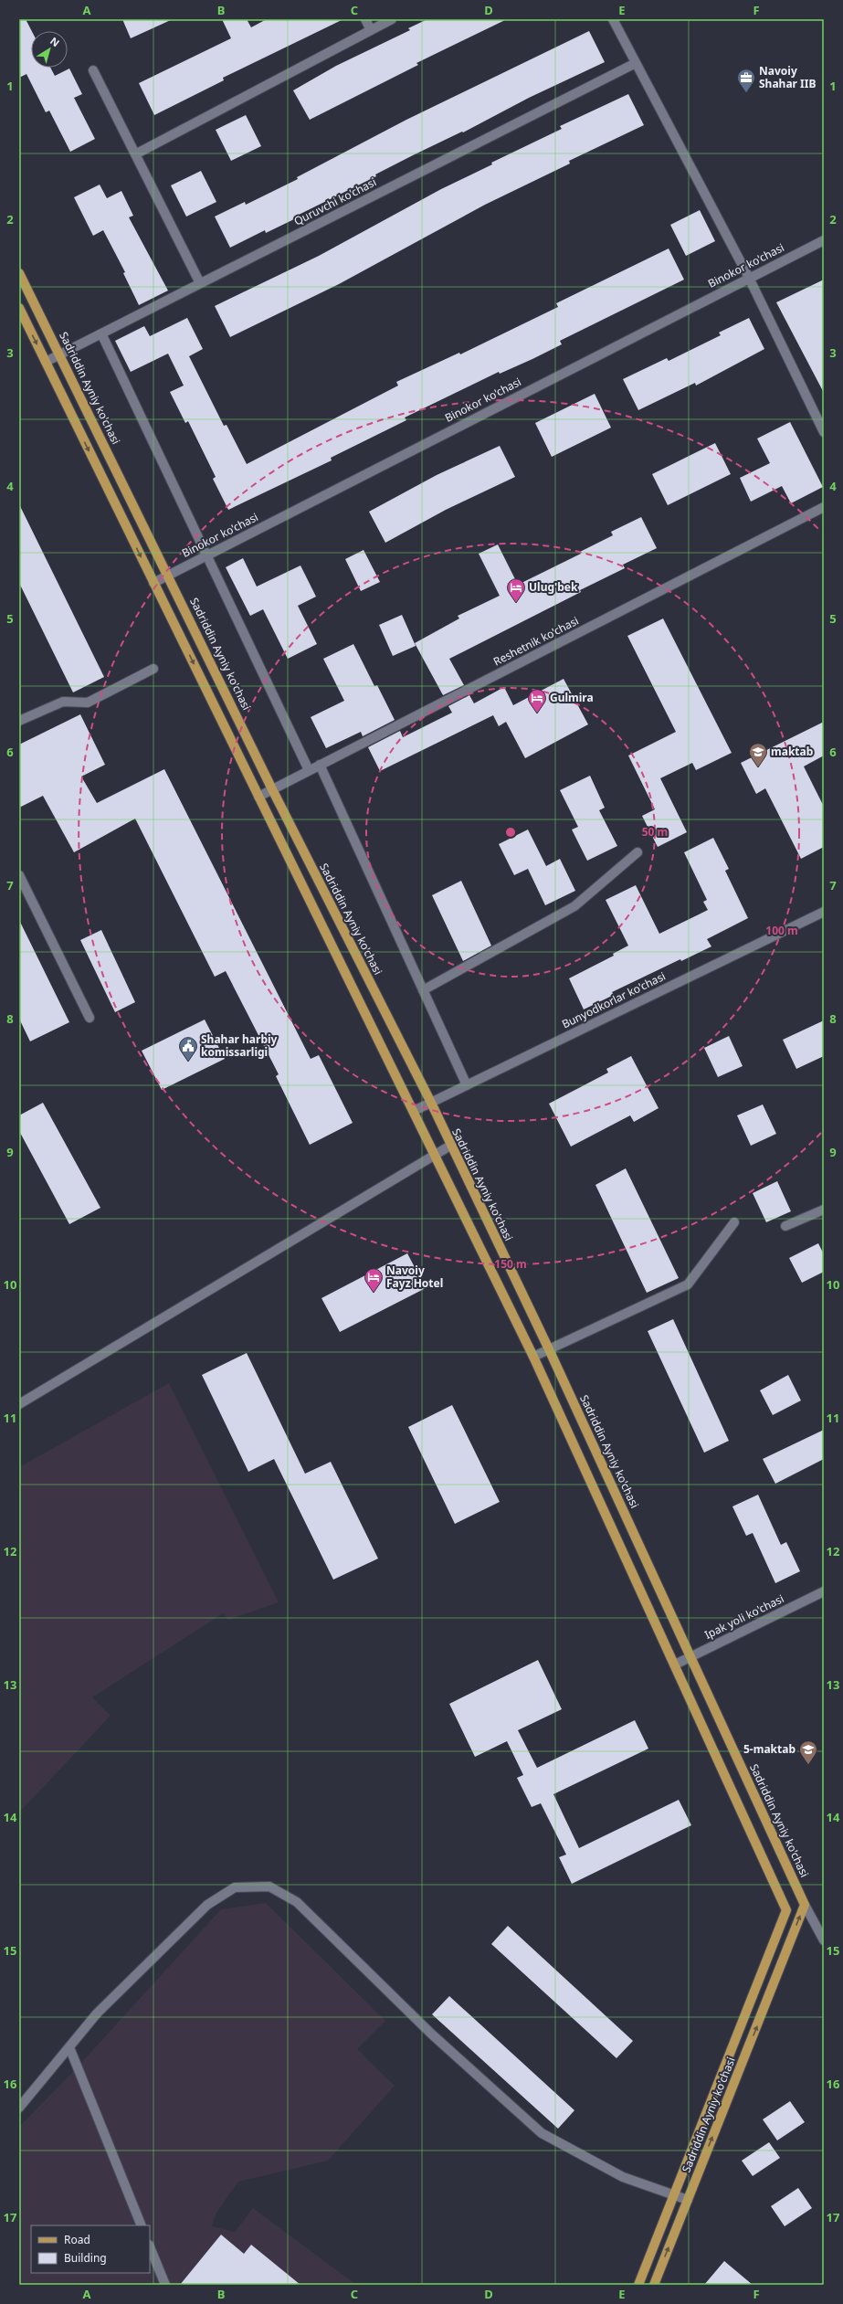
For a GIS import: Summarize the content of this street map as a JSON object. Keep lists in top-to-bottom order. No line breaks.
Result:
{"streets":{"main road":["Sadriddin Ayniy ko'chasi"],"street":["Quruvchi ko'chasi","Binokor ko'chasi","Reshetnik ko'chasi","Bunyodkorlar ko'chasi","Ipak yoli ko'chasi"]},"crossings":[["Quruvchi ko'chasi","Sadriddin Ayniy ko'chasi"],["Binokor ko'chasi","Sadriddin Ayniy ko'chasi"],["Sadriddin Ayniy ko'chasi","Reshetnik ko'chasi"],["Sadriddin Ayniy ko'chasi","Bunyodkorlar ko'chasi"],["Sadriddin Ayniy ko'chasi","Ipak yoli ko'chasi"]],"places":{"office":["Navoiy Shahar IIB"],"hotel":["Ulug'bek","Gulmira","Navoiy Fayz Hotel"],"school or university":["maktab","5-maktab"],"public building":["Shahar harbiy komissarligi"]},"legend":["Road","Building"],"north":"top right","grid":{"columns":["A","B","C","D","E","F"],"rows":["1","2","3","4","5","6","7","8","9","10","11","12","13","14","15","16","17"]},"rings":["50 m","100 m","150 m"]}
